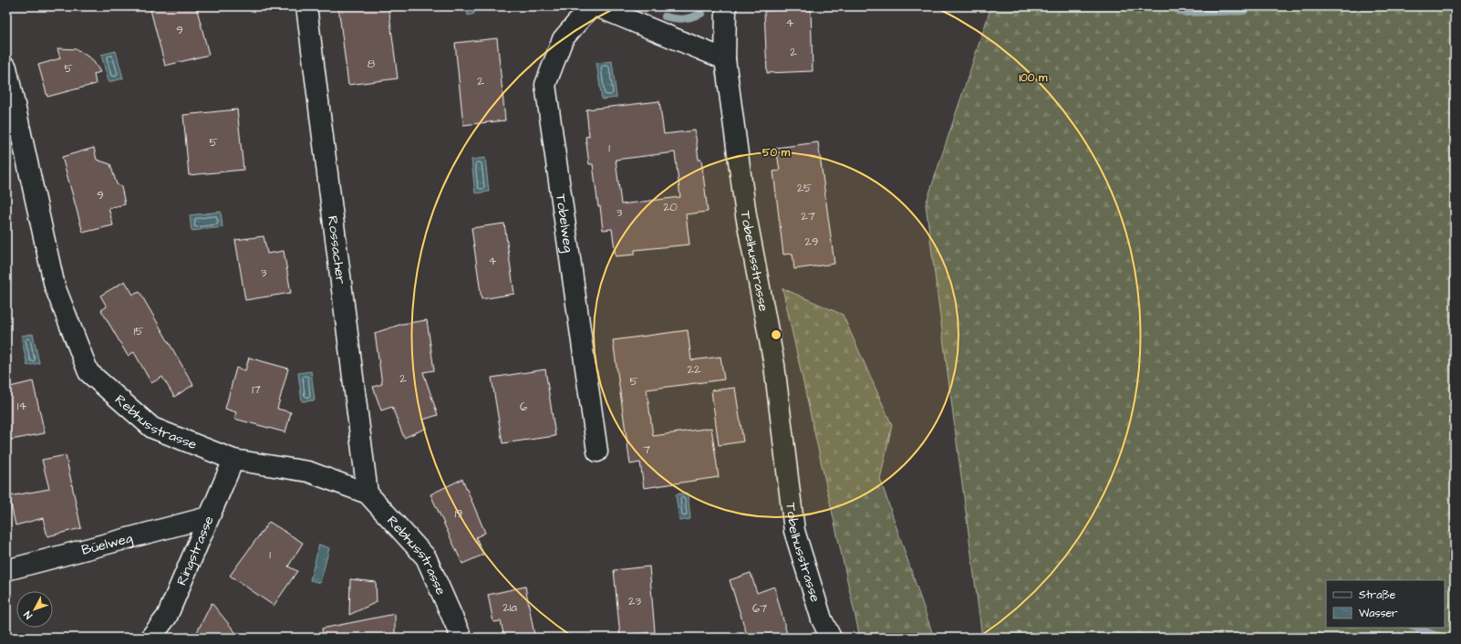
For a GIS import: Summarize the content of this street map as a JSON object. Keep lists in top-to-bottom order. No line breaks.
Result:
{"streets":{"street":["Tobelweg","Rossacher","Tobelhusstrasse","Rebhusstrasse","Büelweg","Ringstrasse"]},"crossings":[["Rossacher","Rebhusstrasse"],["Rebhusstrasse","Ringstrasse"],["Büelweg","Ringstrasse"]],"house_numbers":["4","9","2","8","5","2","5","1","25","9","20","3","27","29","4","3","15","22","2","5","17","14","6","7","19","1","23","21a","67"],"legend":["Straße","Wasser"],"north":"bottom left","rings":["100 m","50 m"]}
